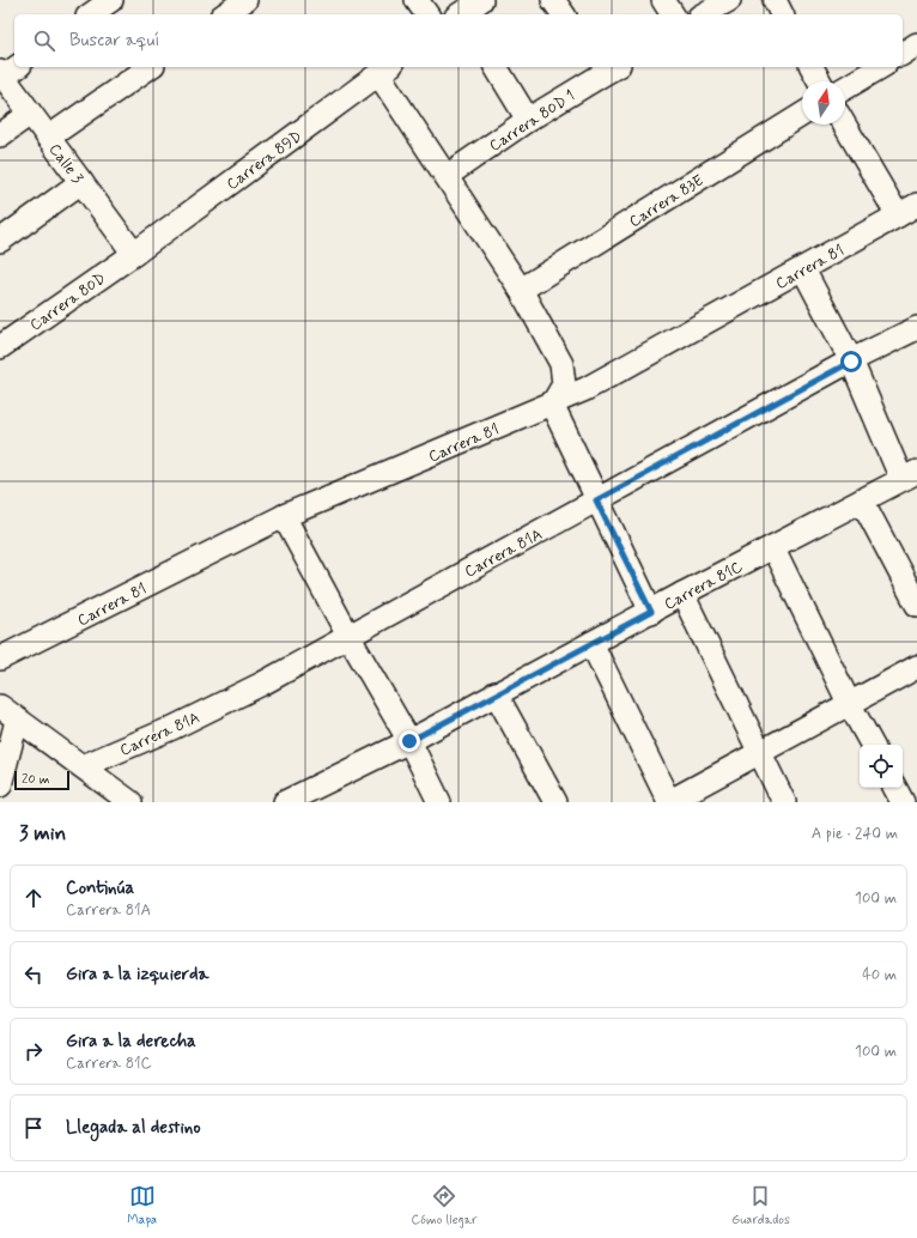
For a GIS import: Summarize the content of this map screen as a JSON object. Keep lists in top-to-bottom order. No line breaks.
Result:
{"streets":{"street":["Carrera 80D 1","Carrera 89D","Calle 3","Carrera 83E","Carrera 81","Carrera 80D","Carrera 81A","Carrera 81C"]},"crossings":[["Carrera 89D","Calle 3"],["Carrera 89D","Carrera 80D"],["Calle 3","Carrera 80D"]],"scale_bar":"20 m","north":"top","page":{"search":"Buscar aquí","scale":"20 m","heading":["3 min","A pie · 240 m"],"list":[["Continúa","Carrera 81A","100 m"],["Gira a la izquierda","40 m"],["Gira a la derecha","Carrera 81C","100 m"],"Llegada al destino"],"nav":["Mapa","Cómo llegar","Guardados"]}}
